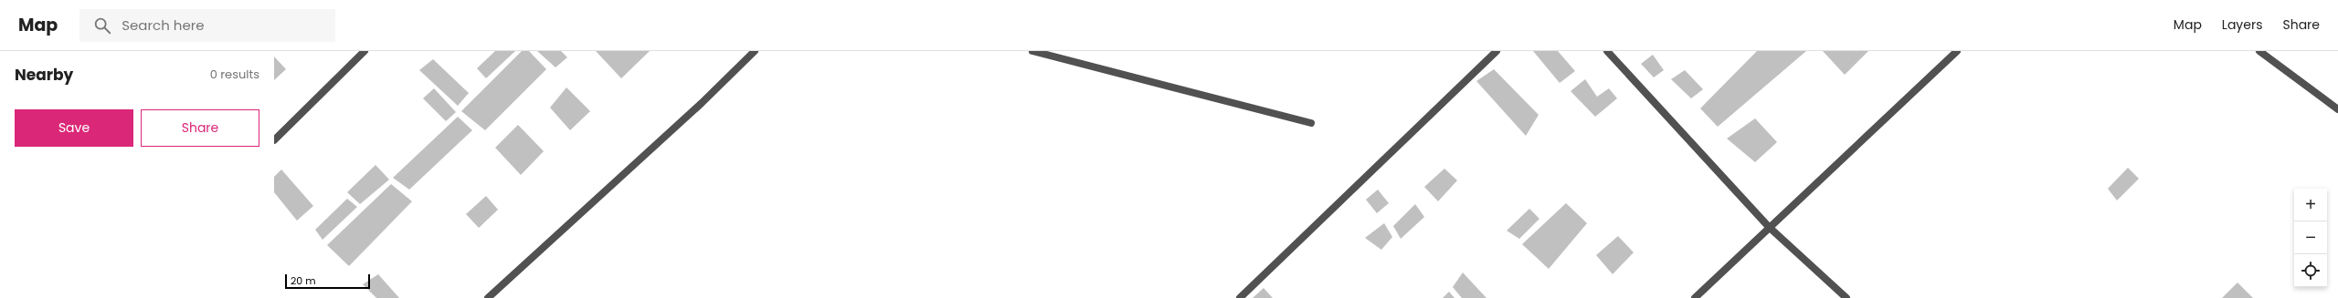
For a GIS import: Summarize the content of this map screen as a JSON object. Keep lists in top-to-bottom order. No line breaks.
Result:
{"scale_bar":"20 m","page":{"header":"Map","search":"Search here","nav":["Map","Layers","Share"],"heading":["Nearby","0 results"],"buttons":["Save","Share"],"map_buttons":["+","−"],"scale":"20 m"}}
